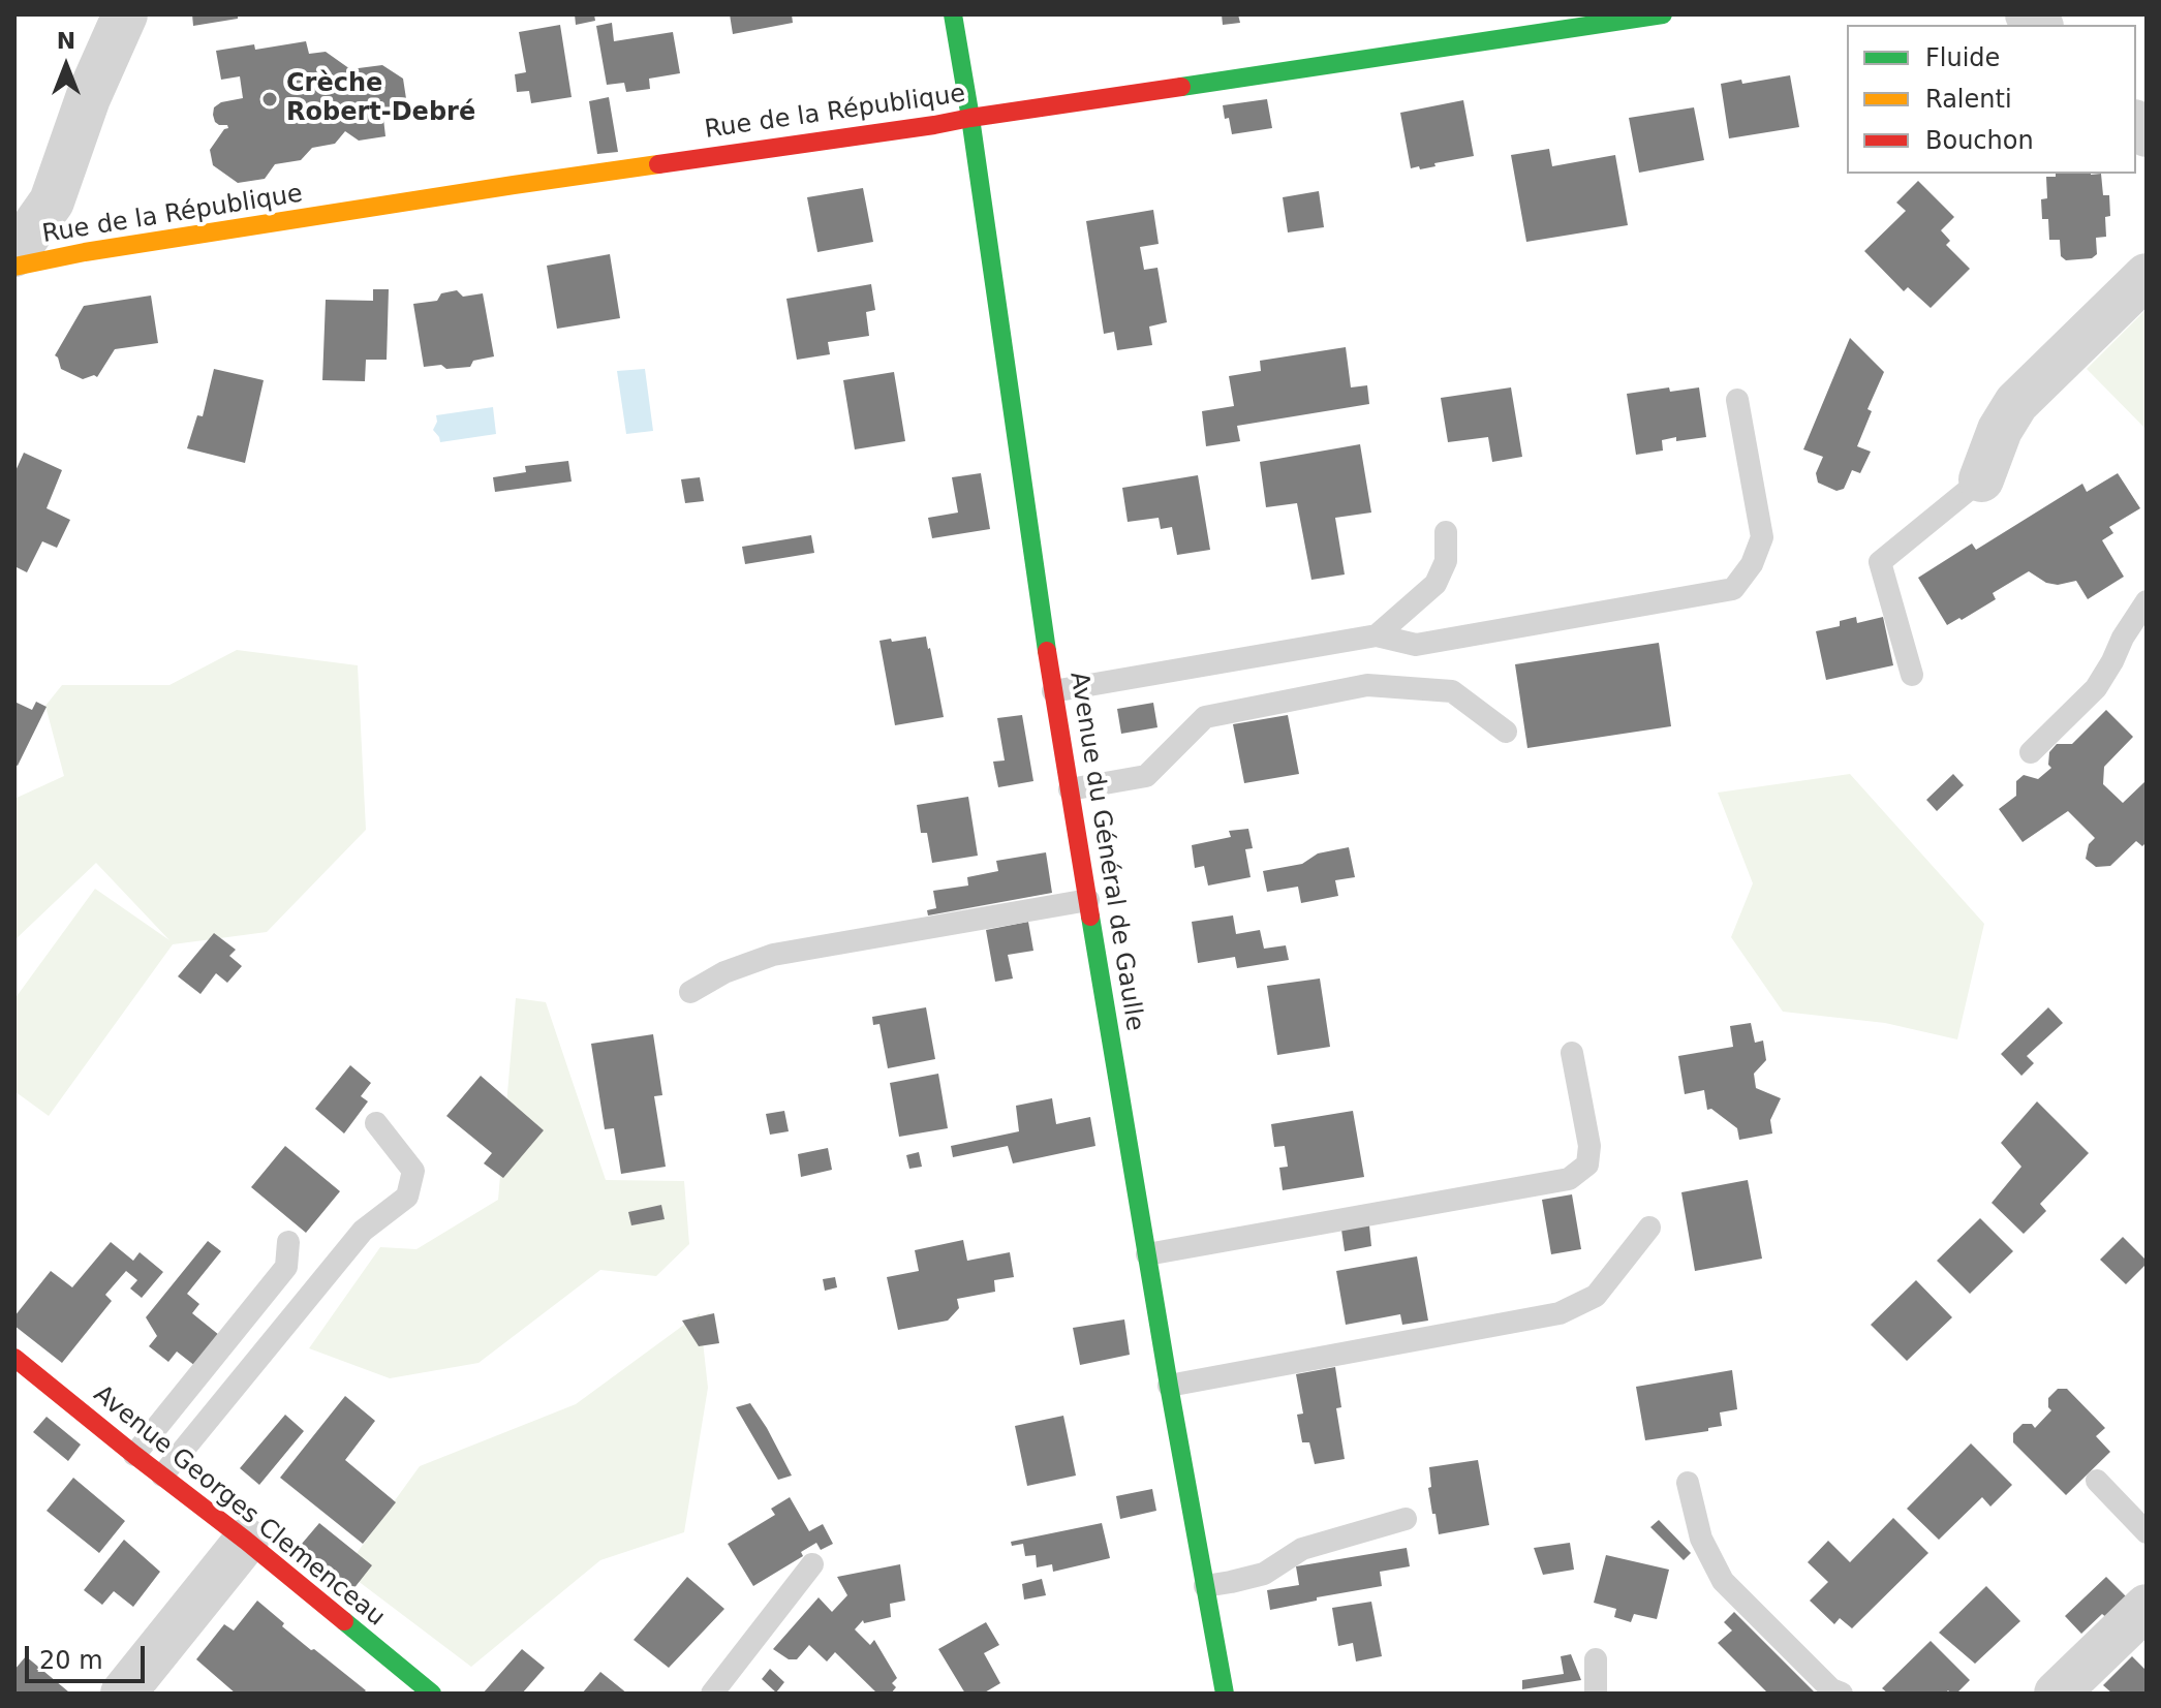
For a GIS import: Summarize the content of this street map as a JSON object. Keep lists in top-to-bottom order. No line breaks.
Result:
{"streets":{"street":["Rue de la République","Avenue du Général de Gaulle","Avenue Georges Clemenceau"]},"crossings":[["Rue de la République","Avenue du Général de Gaulle"]],"places":["Crèche Robert-Debré"],"legend":["Fluide","Ralenti","Bouchon"],"scale_bar":"20 m","north":"top"}
